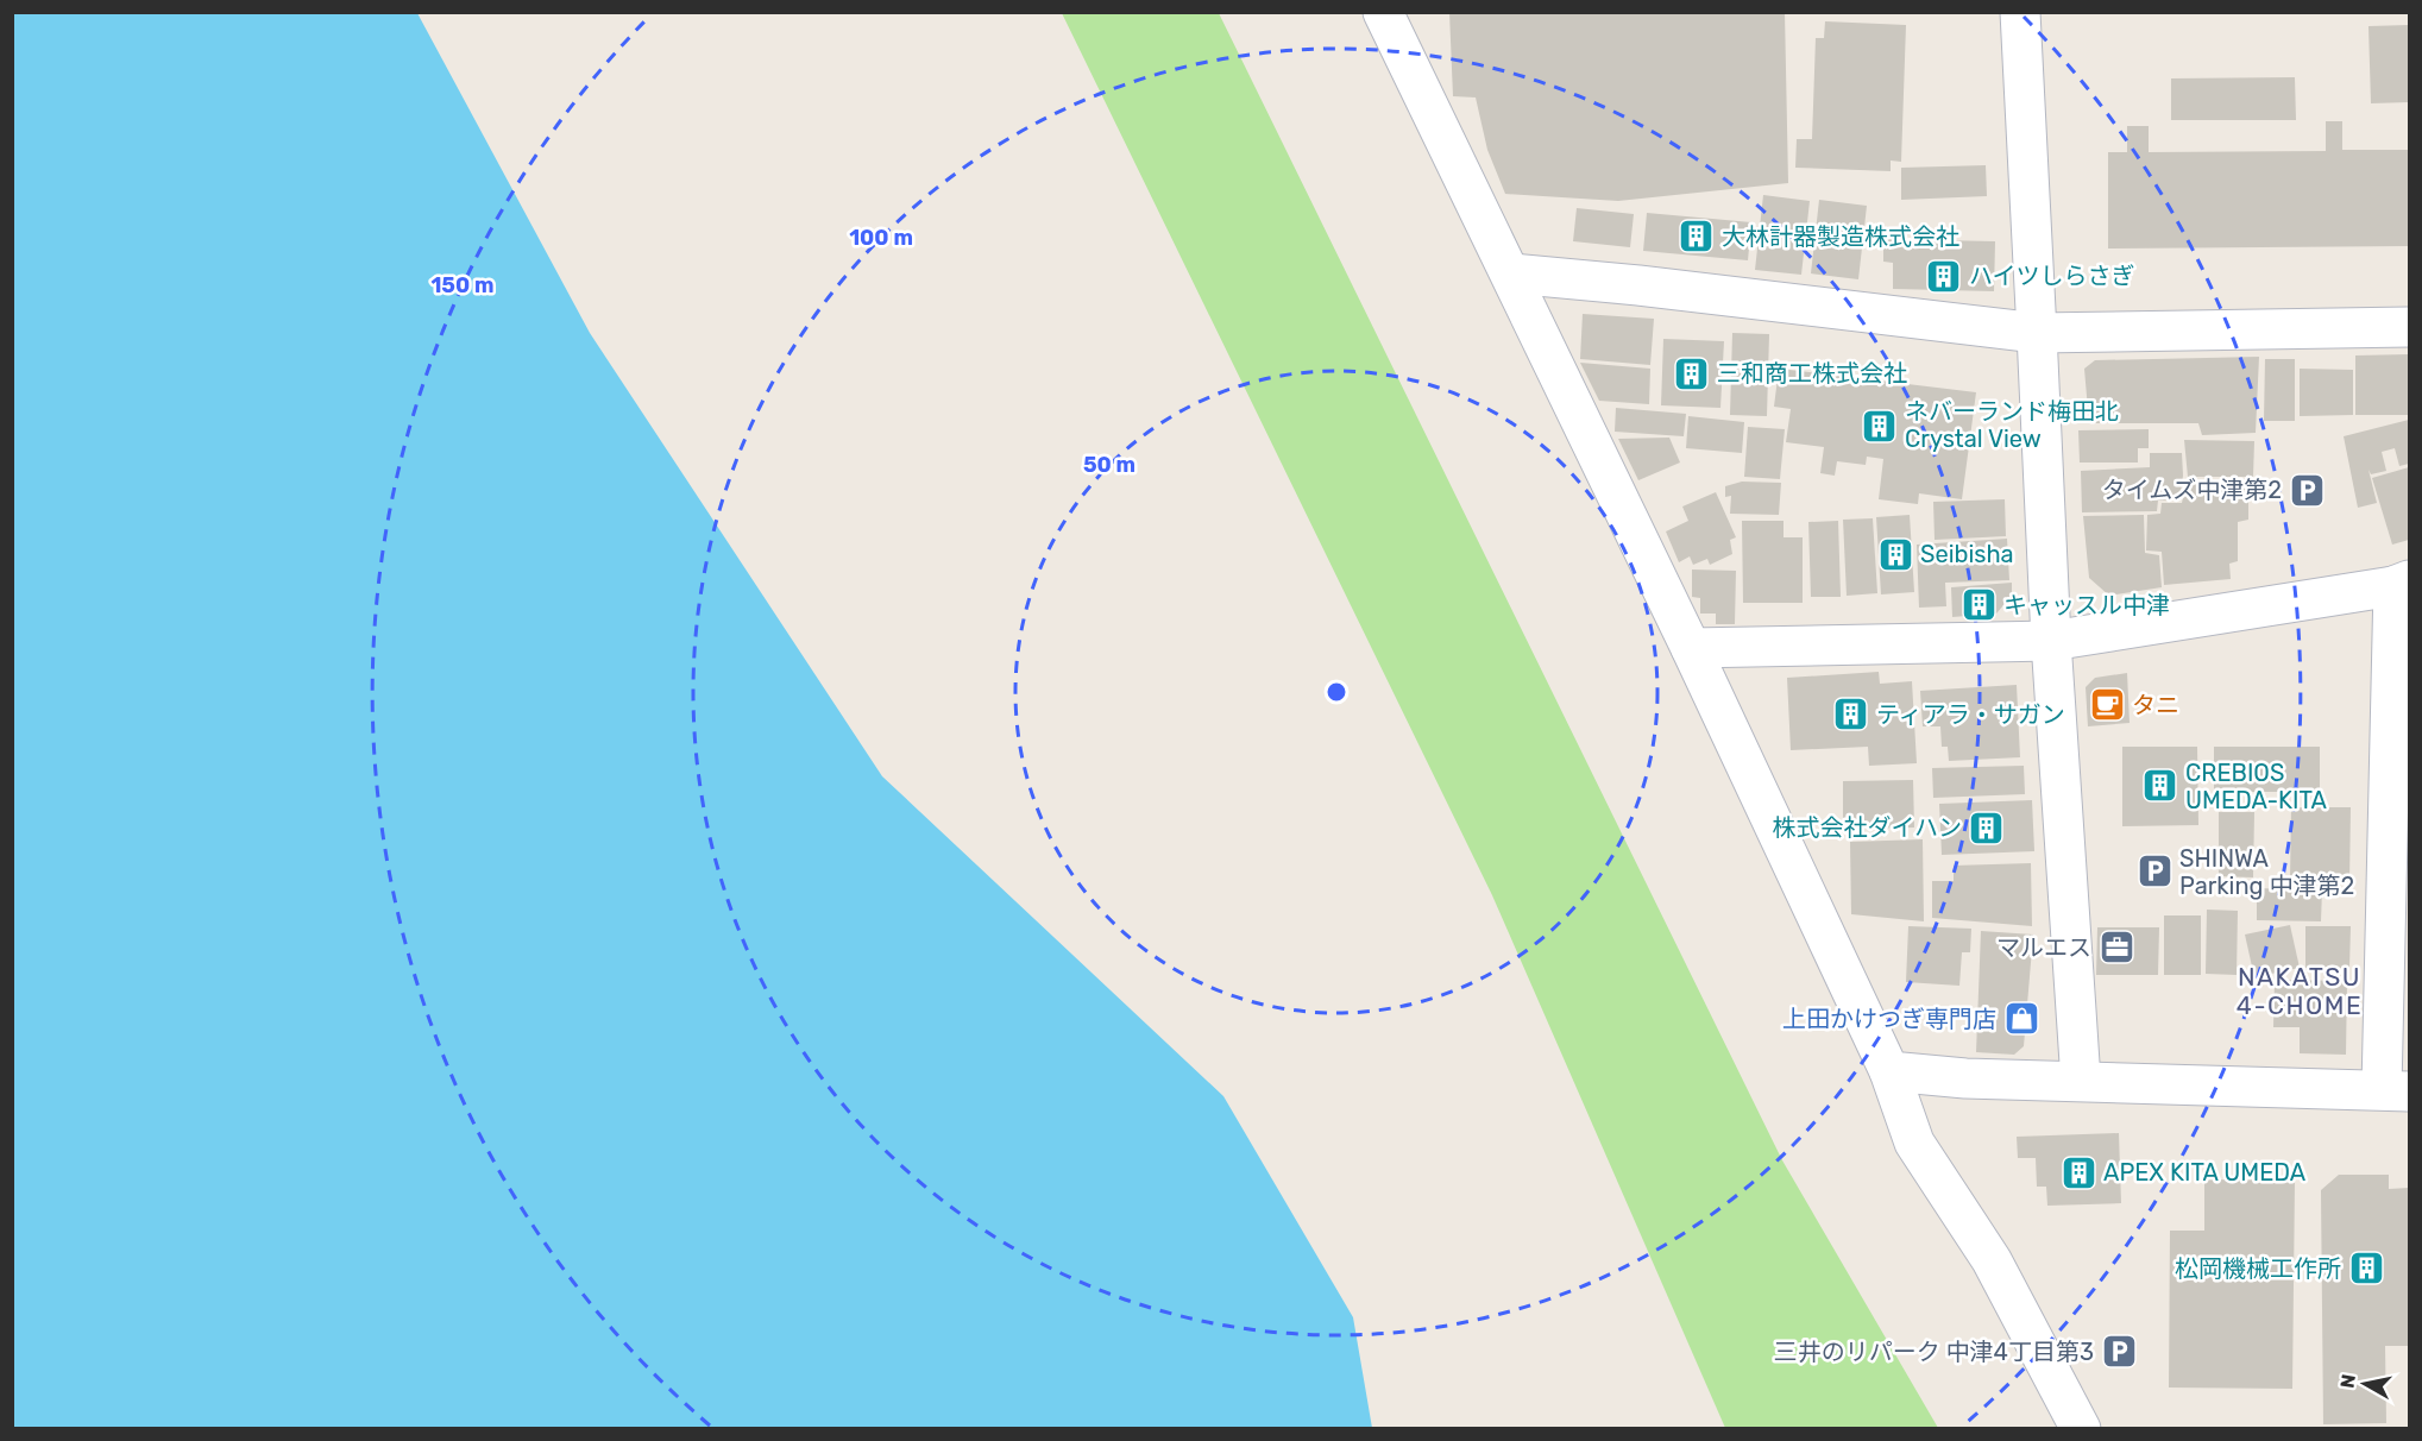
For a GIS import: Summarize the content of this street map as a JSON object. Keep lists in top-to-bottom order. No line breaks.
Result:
{"districts":["NAKATSU 4-CHOME"],"places":{"building":["大林計器製造株式会社","ハイツしらさぎ","三和商工株式会社","ネバーランド梅田北 Crystal View","Seibisha","キャッスル中津","ティアラ・サガン","CREBIOS UMEDA-KITA","株式会社ダイハン","APEX KITA UMEDA","松岡機械工作所"],"parking":["タイムズ中津第2","SHINWA Parking 中津第2","三井のリパーク 中津4丁目第3"],"cafe":["タニ"],"office":["マルエス"],"shop":["上田かけつぎ専門店"]},"north":"left","rings":["100 m","150 m","50 m"]}
